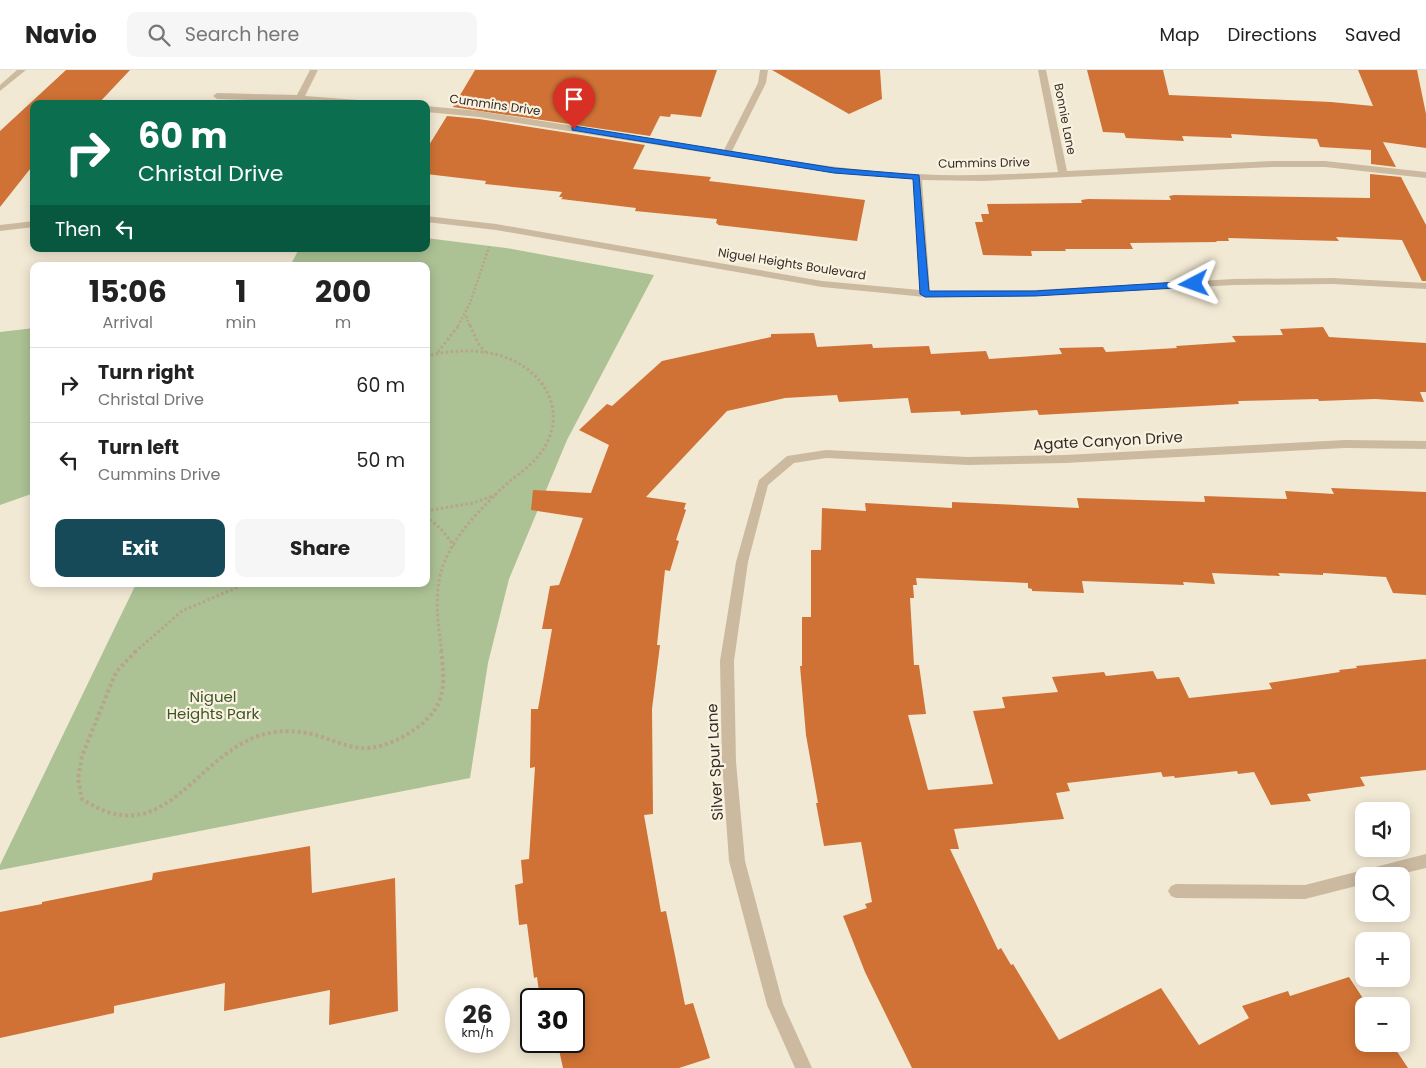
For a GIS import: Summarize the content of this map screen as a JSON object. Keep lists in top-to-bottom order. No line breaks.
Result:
{"streets":{"street":["Cummins Drive","Bonnie Lane","Niguel Heights Boulevard","Agate Canyon Drive","Silver Spur Lane"]},"crossings":[["Cummins Drive","Bonnie Lane"],["Agate Canyon Drive","Silver Spur Lane"]],"parks":["Niguel Heights Park"],"page":{"header":"Navio","search":"Search here","nav":["Map","Directions","Saved"],"turn":["60 m","Christal Drive"],"then":"Then","eta":["15:06","Arrival","1","min","200","m"],"list":[{"name":"Turn right","note":"Christal Drive","value":"60 m"},{"name":"Turn left","note":"Cummins Drive","value":"50 m"}],"buttons":["Exit","Share"],"map_buttons":["+","−"],"speed":"26 km/h","limit":"30"}}
